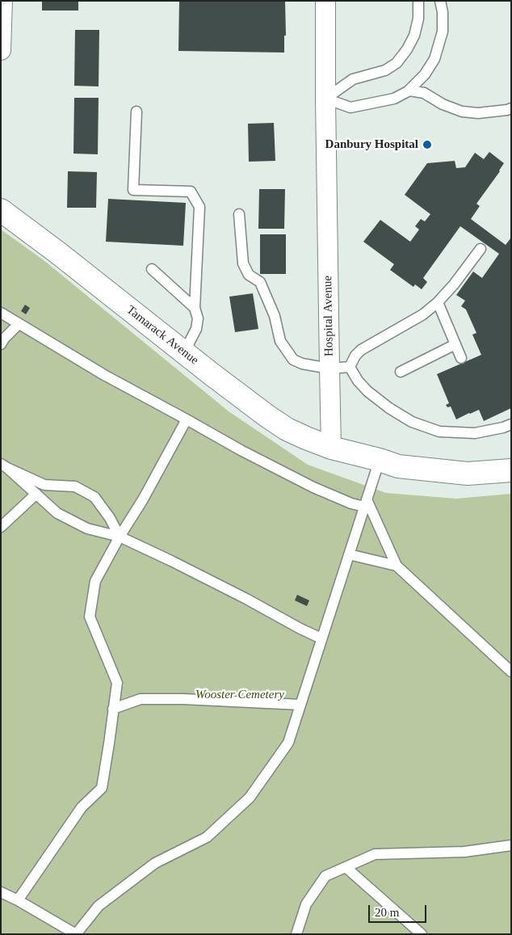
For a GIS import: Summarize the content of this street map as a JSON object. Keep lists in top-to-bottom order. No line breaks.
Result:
{"streets":{"street":["Hospital Avenue","Tamarack Avenue"]},"crossings":[["Hospital Avenue","Tamarack Avenue"]],"parks":["Wooster Cemetery"],"places":["Danbury Hospital"],"scale_bar":"20 m"}
